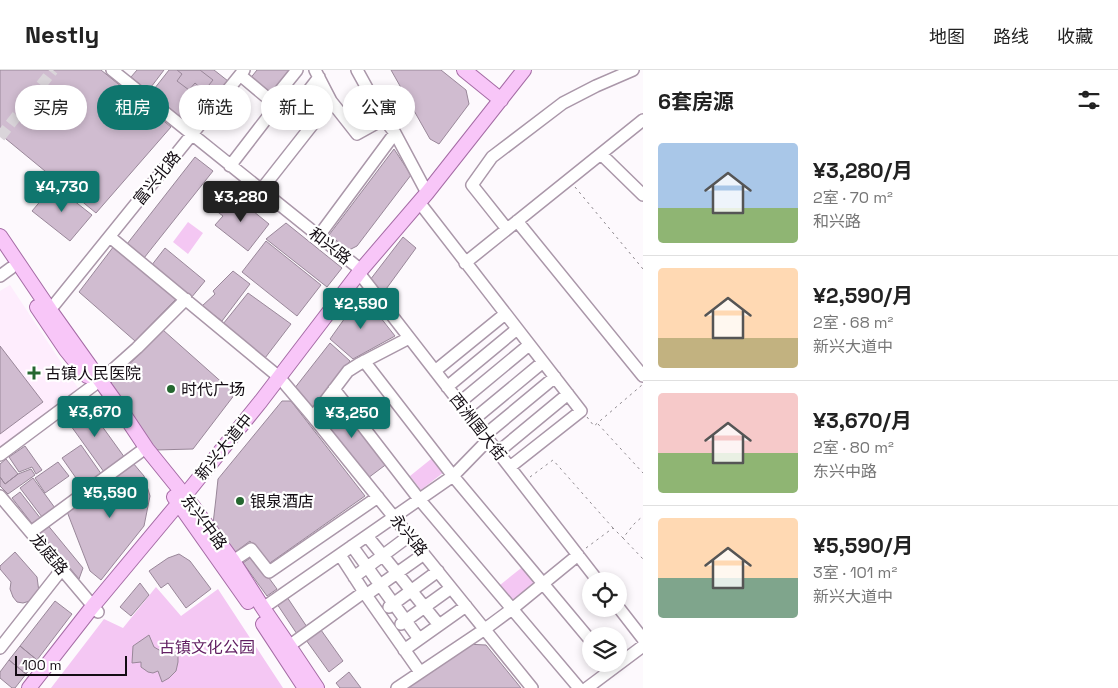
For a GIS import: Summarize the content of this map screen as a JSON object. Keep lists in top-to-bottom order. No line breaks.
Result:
{"streets":{"main road":["新兴大道中","东兴中路"],"street":["富兴北路","和兴路","西洲围大街","永兴路","龙庭路"]},"crossings":[["富兴北路","和兴路"],["富兴北路","东兴中路"],["富兴北路","永兴路"],["和兴路","西洲围大街"],["和兴路","新兴大道中"],["西洲围大街","新兴大道中"],["新兴大道中","东兴中路"],["新兴大道中","永兴路"],["新兴大道中","龙庭路"]],"parks":["古镇文化公园"],"places":{"health":["古镇人民医院"],"other":["时代广场","银泉酒店"]},"scale_bar":"100 m","page":{"header":"Nestly","nav":["地图","路线","收藏"],"heading":"6套房源","chip":["买房","租房","筛选","新上","公寓"],"list":[{"name":"¥3,280/月","note":"2室 · 70 m² · 和兴路"},{"name":"¥2,590/月","note":"2室 · 68 m² · 新兴大道中"},{"name":"¥3,670/月","note":"2室 · 80 m² · 东兴中路"},{"name":"¥5,590/月","note":"3室 · 101 m² · 新兴大道中"}],"price":["¥4,730","¥3,280","¥2,590","¥3,670","¥3,250","¥5,590"],"scale":"100 m"}}
